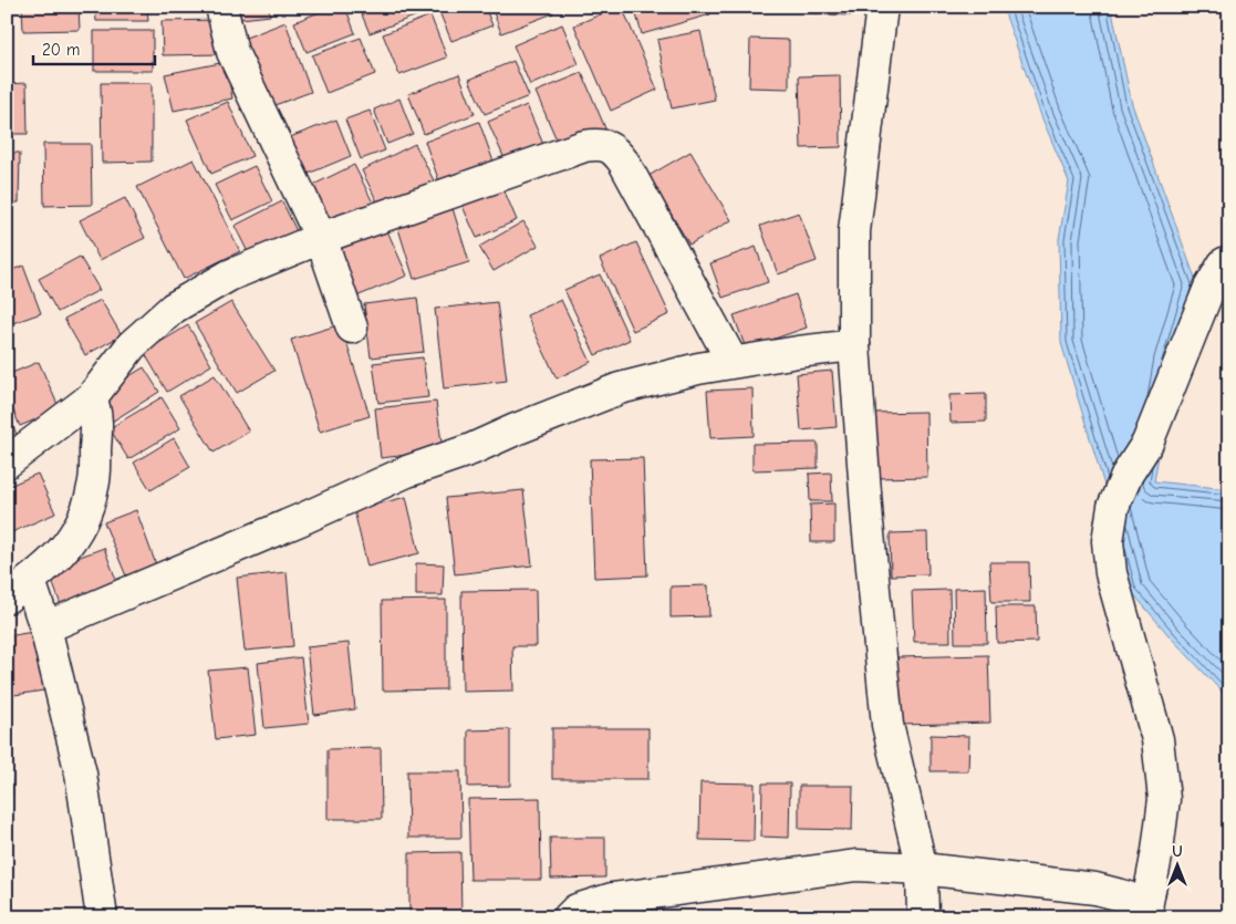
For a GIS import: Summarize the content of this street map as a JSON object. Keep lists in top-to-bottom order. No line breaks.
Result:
{"scale_bar":"20 m","north":"top"}
